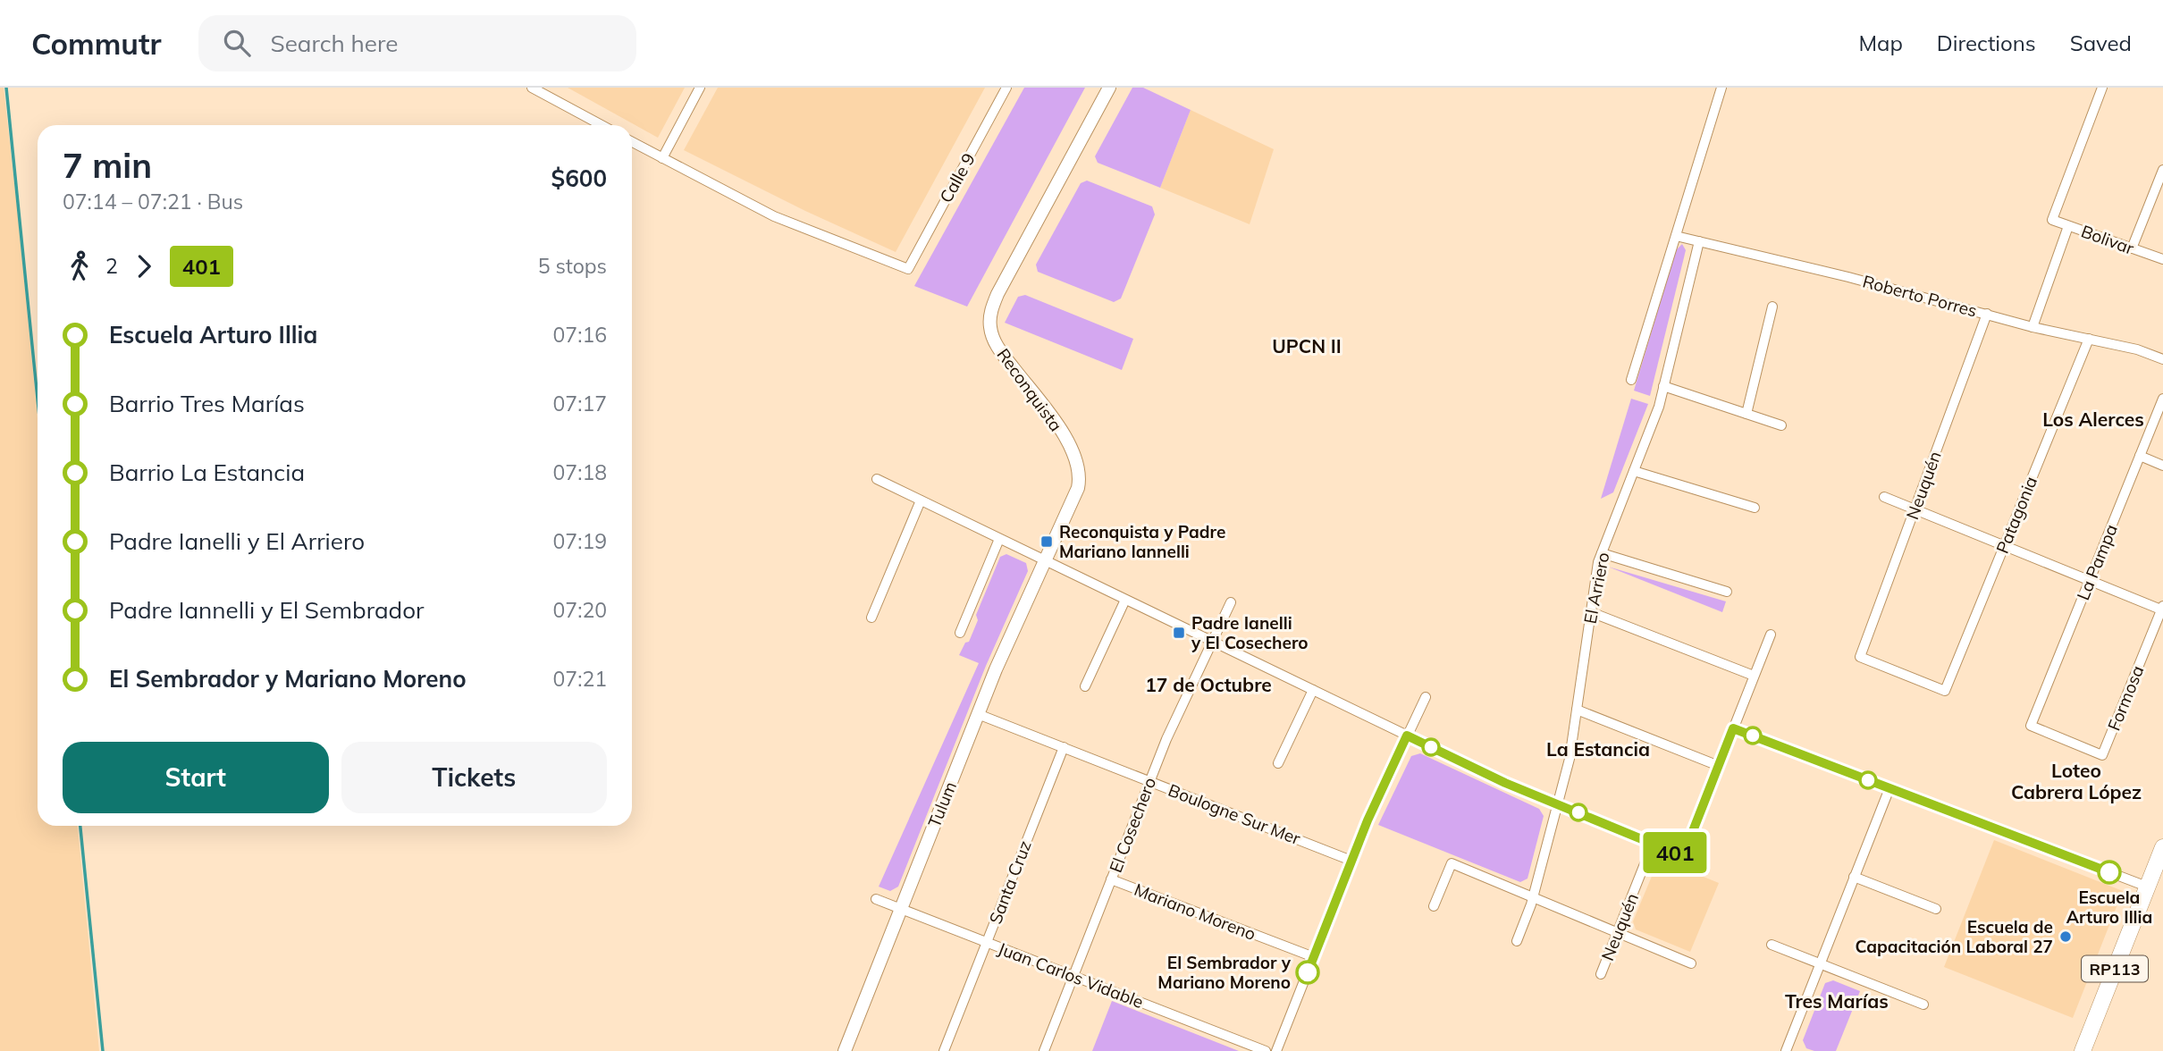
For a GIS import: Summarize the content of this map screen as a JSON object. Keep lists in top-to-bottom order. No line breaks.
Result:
{"streets":{"main road":["RP113"],"street":["Calle 9","Bolivar","Roberto Porres","Reconquista","Neuquén","Patagonia","La Pampa","El Arriero","Formosa","Tulum","Boulogne Sur Mer","El Cosechero","Santa Cruz","Mariano Moreno","Juan Carlos Vidable"]},"crossings":[["Roberto Porres","Neuquén"],["Roberto Porres","Patagonia"],["Roberto Porres","El Arriero"],["Reconquista","Tulum"],["Neuquén","Patagonia"],["La Pampa","Formosa"],["Tulum","Boulogne Sur Mer"],["Tulum","Juan Carlos Vidable"],["Boulogne Sur Mer","El Cosechero"],["Boulogne Sur Mer","Santa Cruz"],["El Cosechero","Mariano Moreno"],["El Cosechero","Juan Carlos Vidable"],["Santa Cruz","Juan Carlos Vidable"]],"districts":["UPCN II","Los Alerces","17 de Octubre","La Estancia","Loteo Cabrera López","Tres Marías"],"places":{"transit":["Reconquista y Padre Mariano Iannelli","Padre Ianelli y El Cosechero"],"other":["Escuela Arturo Illia","Escuela de Capacitación Laboral 27","El Sembrador y Mariano Moreno"]},"lines":["bus line 401"],"page":{"header":"Commutr","search":"Search here","nav":["Map","Directions","Saved"],"on_map":"401","heading":["7 min","07:14 – 07:21 · Bus","$600"],"legs":["2","401","5 stops"],"list":[{"name":"Escuela Arturo Illia","value":"07:16"},{"name":"Barrio Tres Marías","value":"07:17"},{"name":"Barrio La Estancia","value":"07:18"},{"name":"Padre Ianelli y El Arriero","value":"07:19"},{"name":"Padre Iannelli y El Sembrador","value":"07:20"},{"name":"El Sembrador y Mariano Moreno","value":"07:21"}],"buttons":["Start","Tickets"]}}
